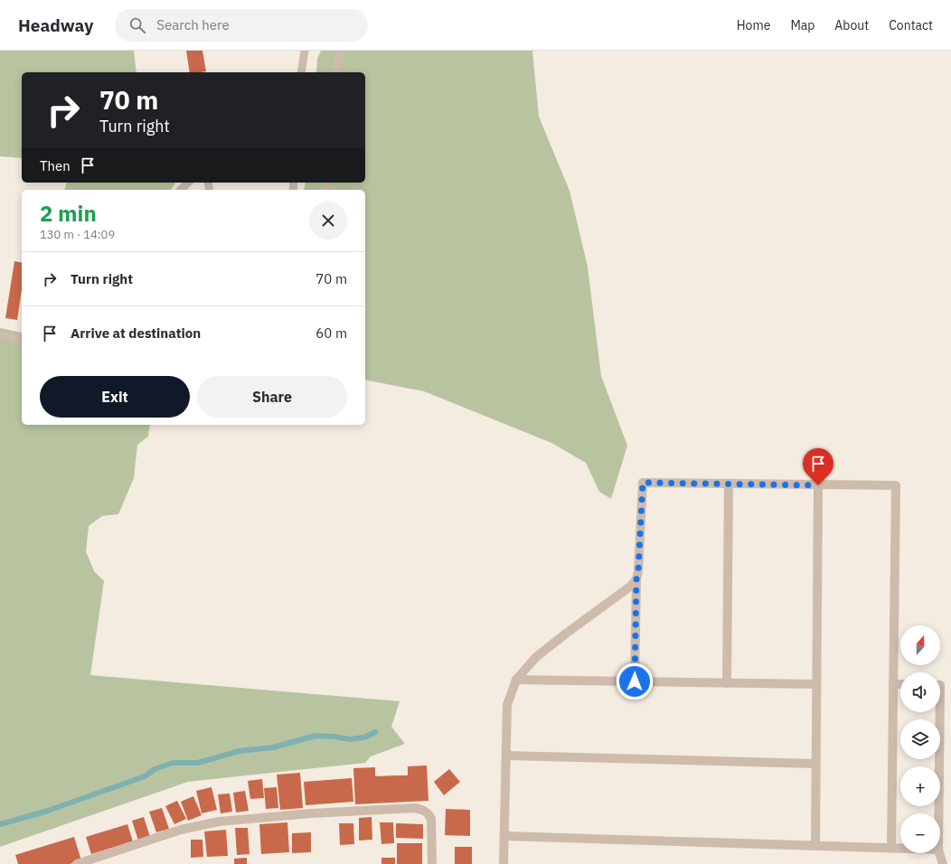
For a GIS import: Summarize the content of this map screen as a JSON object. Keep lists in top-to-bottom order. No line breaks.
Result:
{"north":"top","page":{"header":"Headway","search":"Search here","nav":["Home","Map","About","Contact"],"turn":["70 m","Turn right"],"then":"Then","heading":["2 min","130 m · 14:09"],"list":[{"name":"Turn right","value":"70 m"},{"name":"Arrive at destination","value":"60 m"}],"buttons":["Exit","Share"],"map_buttons":["+","−"]}}
